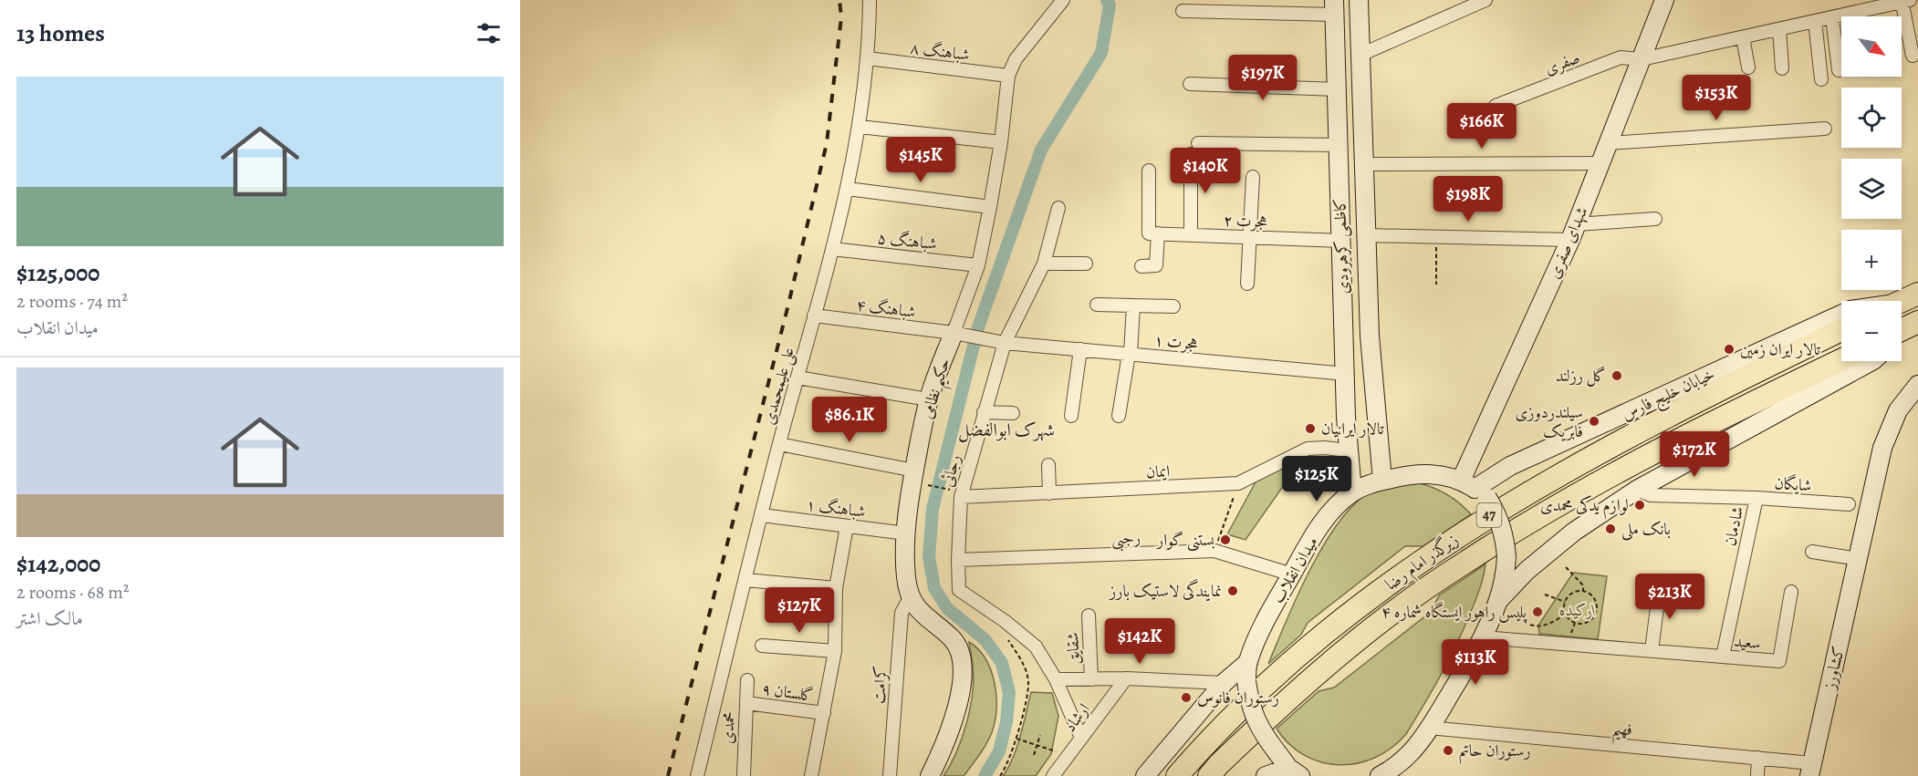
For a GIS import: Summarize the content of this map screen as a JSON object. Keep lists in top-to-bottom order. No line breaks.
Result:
{"streets":{"highway":["47","زیرگذر امام رضا"],"main road":["شهدای صفری","کاظمی کرهرودی","حکیم نظامی","خیابان خلیج فارس","میدان انقلاب","کشاورز"],"street":["شباهنگ ۸","صفری","هجرت ۲","شباهنگ ۵","شباهنگ ۴","هجرت ۱","علی علیمحمدی","رجائی","ایمان","شایگان","شباهنگ ۱","شادمان","رجبی","سعید","شقایق","کرامت","گلستان ۹","ارشاد","محمدی","فهیم"]},"crossings":[["شباهنگ ۸","علی علیمحمدی"],["شباهنگ ۸","حکیم نظامی"],["صفری","شهدای صفری"],["هجرت ۲","کاظمی کرهرودی"],["شباهنگ ۵","علی علیمحمدی"],["شباهنگ ۵","حکیم نظامی"],["شهدای صفری","خیابان خلیج فارس"],["شهدای صفری","میدان انقلاب"],["کاظمی کرهرودی","هجرت ۱"],["کاظمی کرهرودی","ایمان"],["کاظمی کرهرودی","میدان انقلاب"],["شباهنگ ۴","هجرت ۱"],["شباهنگ ۴","علی علیمحمدی"],["شباهنگ ۴","حکیم نظامی"],["هجرت ۱","رجائی"],["علی علیمحمدی","شباهنگ ۱"],["حکیم نظامی","شباهنگ ۱"],["حکیم نظامی","کرامت"],["خیابان خلیج فارس","میدان انقلاب"],["رجائی","ایمان"],["رجائی","رجبی"],["رجائی","ارشاد"],["شایگان","شادمان"],["شادمان","سعید"],["رجبی","میدان انقلاب"],["کشاورز","فهیم"],["گلستان ۹","محمدی"]],"districts":["شهرک ابوالفضل"],"parks":["ارکیده"],"places":["تالار ایران زمین","گل رزلند","سیلندردوزی فابریک","تالار ایرانیان","لوازم یدکی محمدی","بانک ملی","بستنی گوار","نمایندگی لاستیک بارز","پلیس راهور ایستگاه شماره ۴","رستوران فانوس","رستوران حاتم"],"north":"bottom right","page":{"heading":"13 homes","map_buttons":["+","−"],"price":["$197K","$153K","$166K","$145K","$140K","$198K","$86.1K","$172K","$125K","$213K","$127K","$142K","$113K"],"list":[{"name":"$125,000","note":"2 rooms · 74 m² · میدان انقلاب"},{"name":"$142,000","note":"2 rooms · 68 m² · مالک اشتر"}]}}
